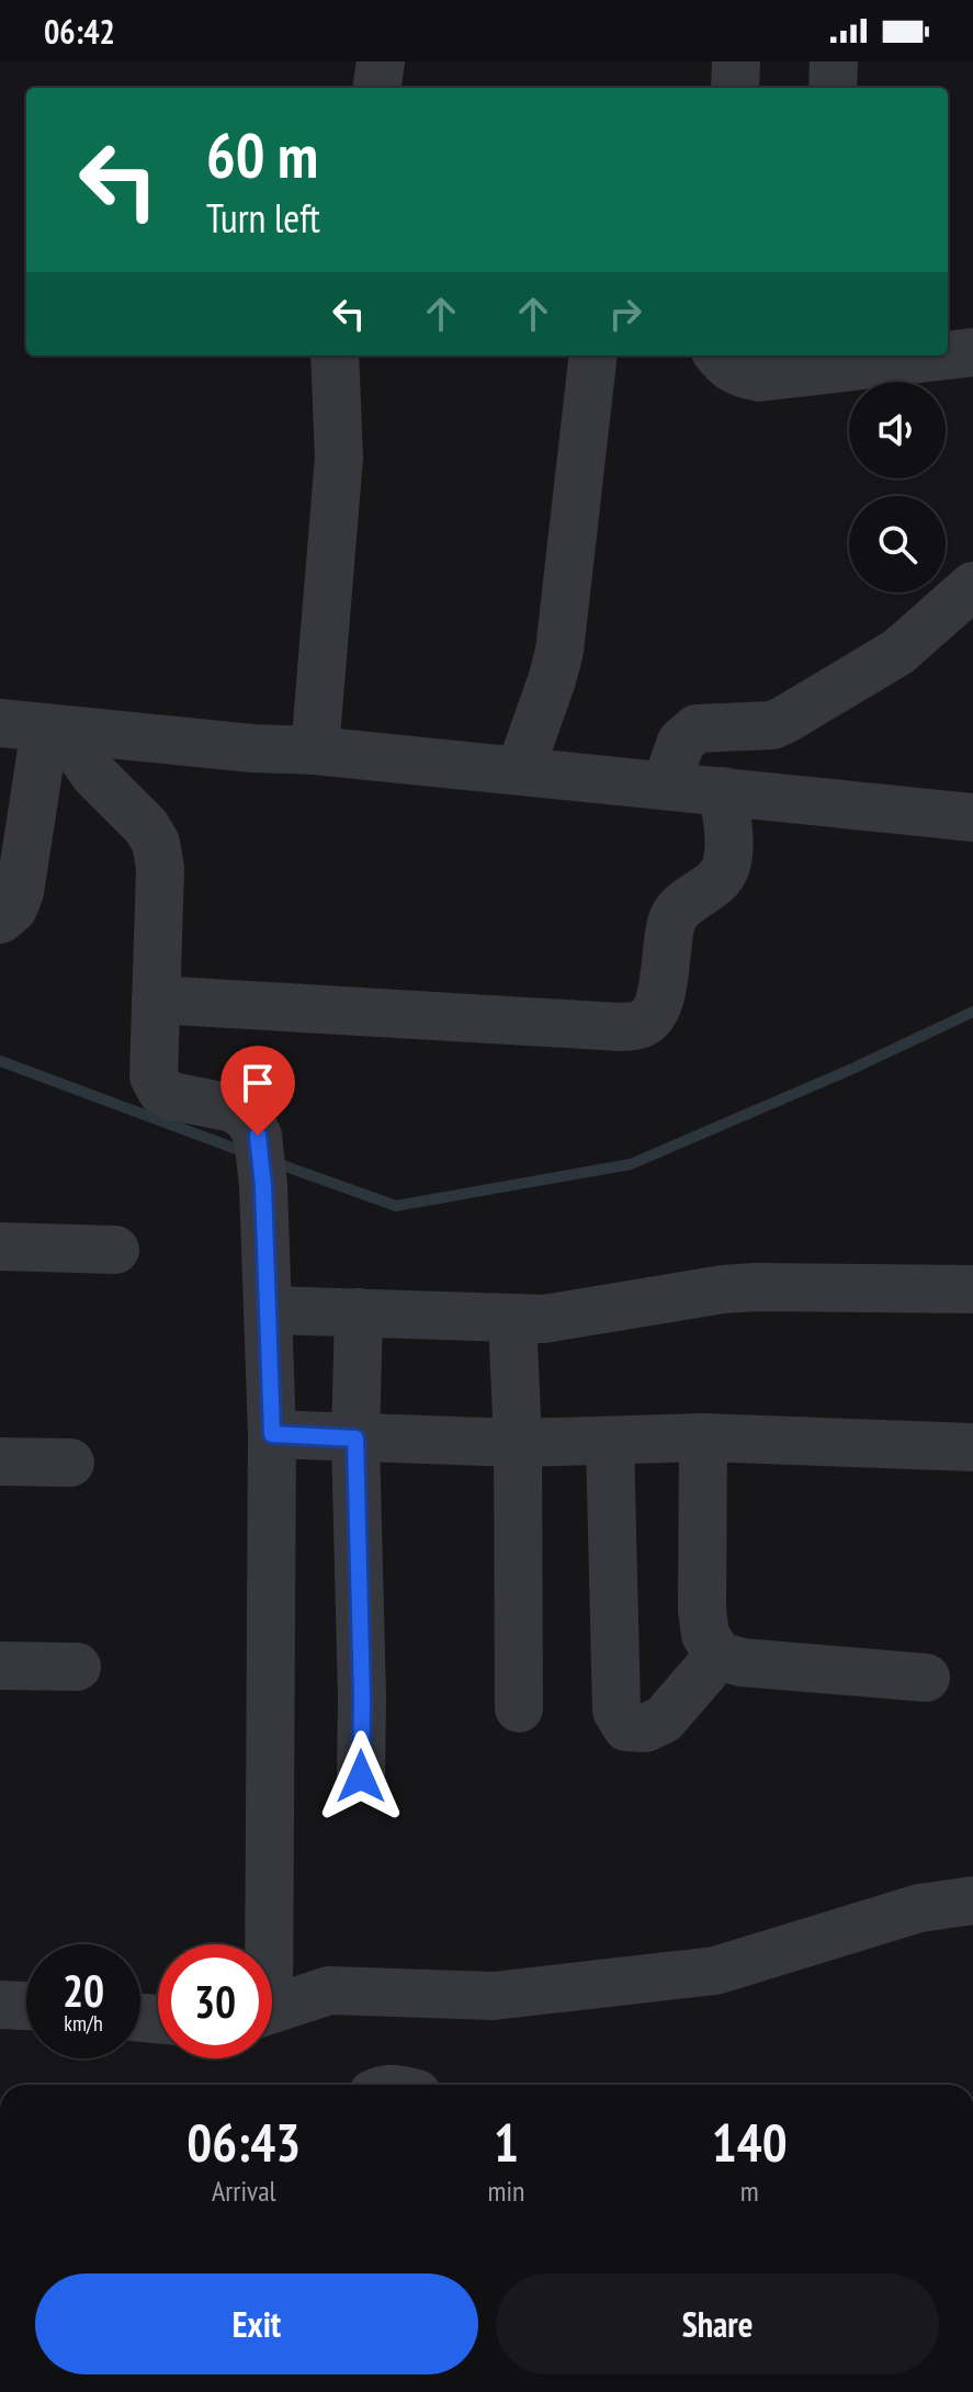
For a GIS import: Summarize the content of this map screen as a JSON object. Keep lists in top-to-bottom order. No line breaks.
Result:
{"page":{"status":"06:42","turn":["60 m","Turn left"],"speed":"20 km/h","limit":"30","eta":["06:43","Arrival","1","min","140","m"],"buttons":["Exit","Share"]}}
